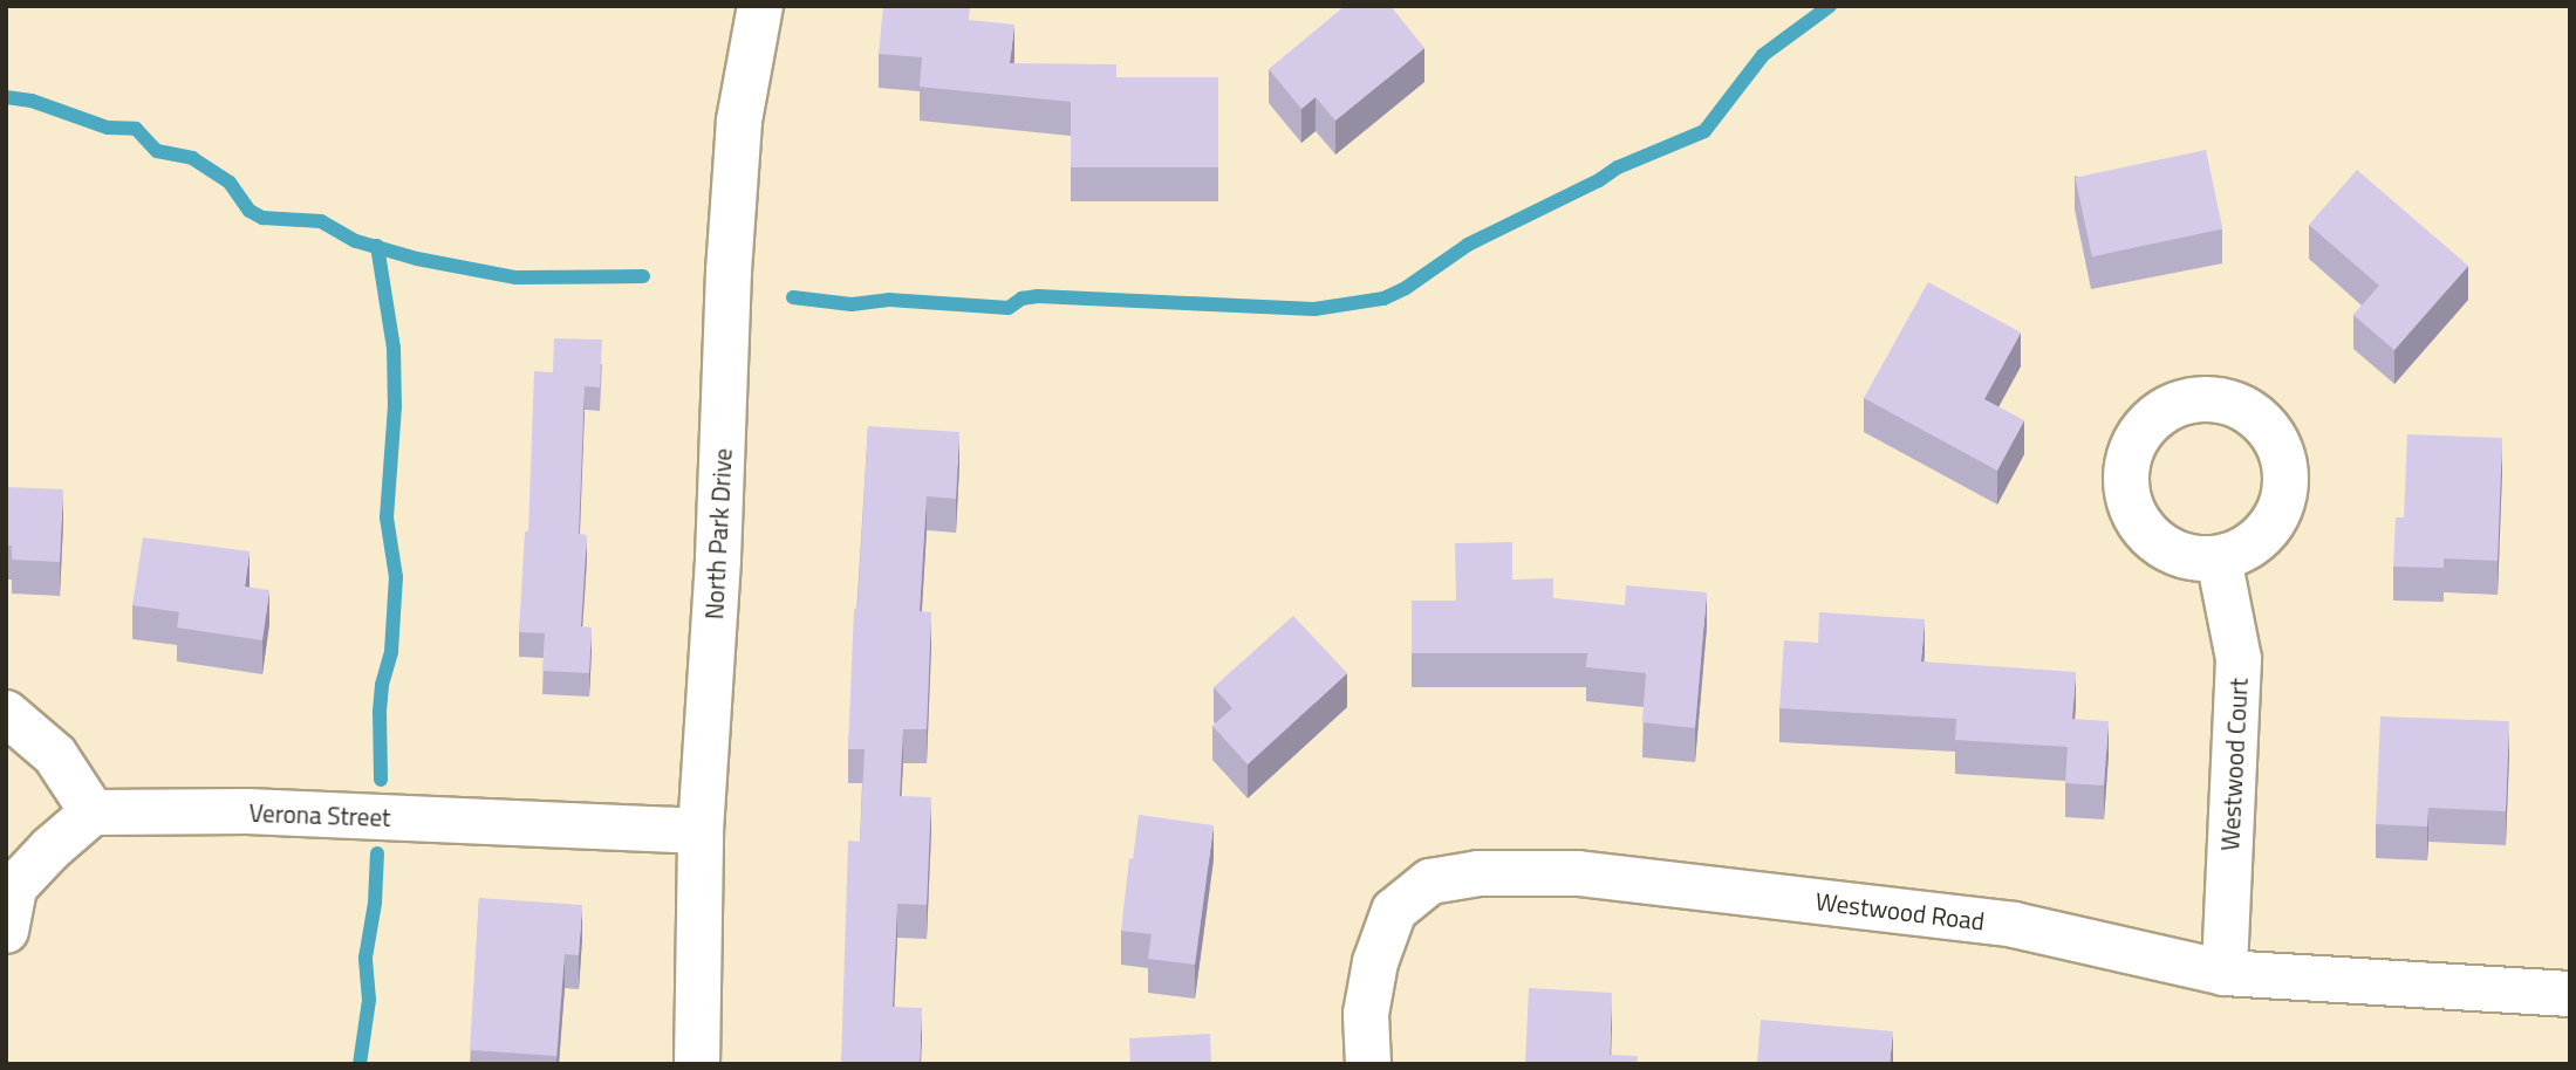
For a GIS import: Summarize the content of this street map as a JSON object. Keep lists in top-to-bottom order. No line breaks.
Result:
{"streets":{"street":["North Park Drive","Westwood Court","Verona Street","Westwood Road"]},"crossings":[["North Park Drive","Verona Street"],["Westwood Court","Westwood Road"]]}
